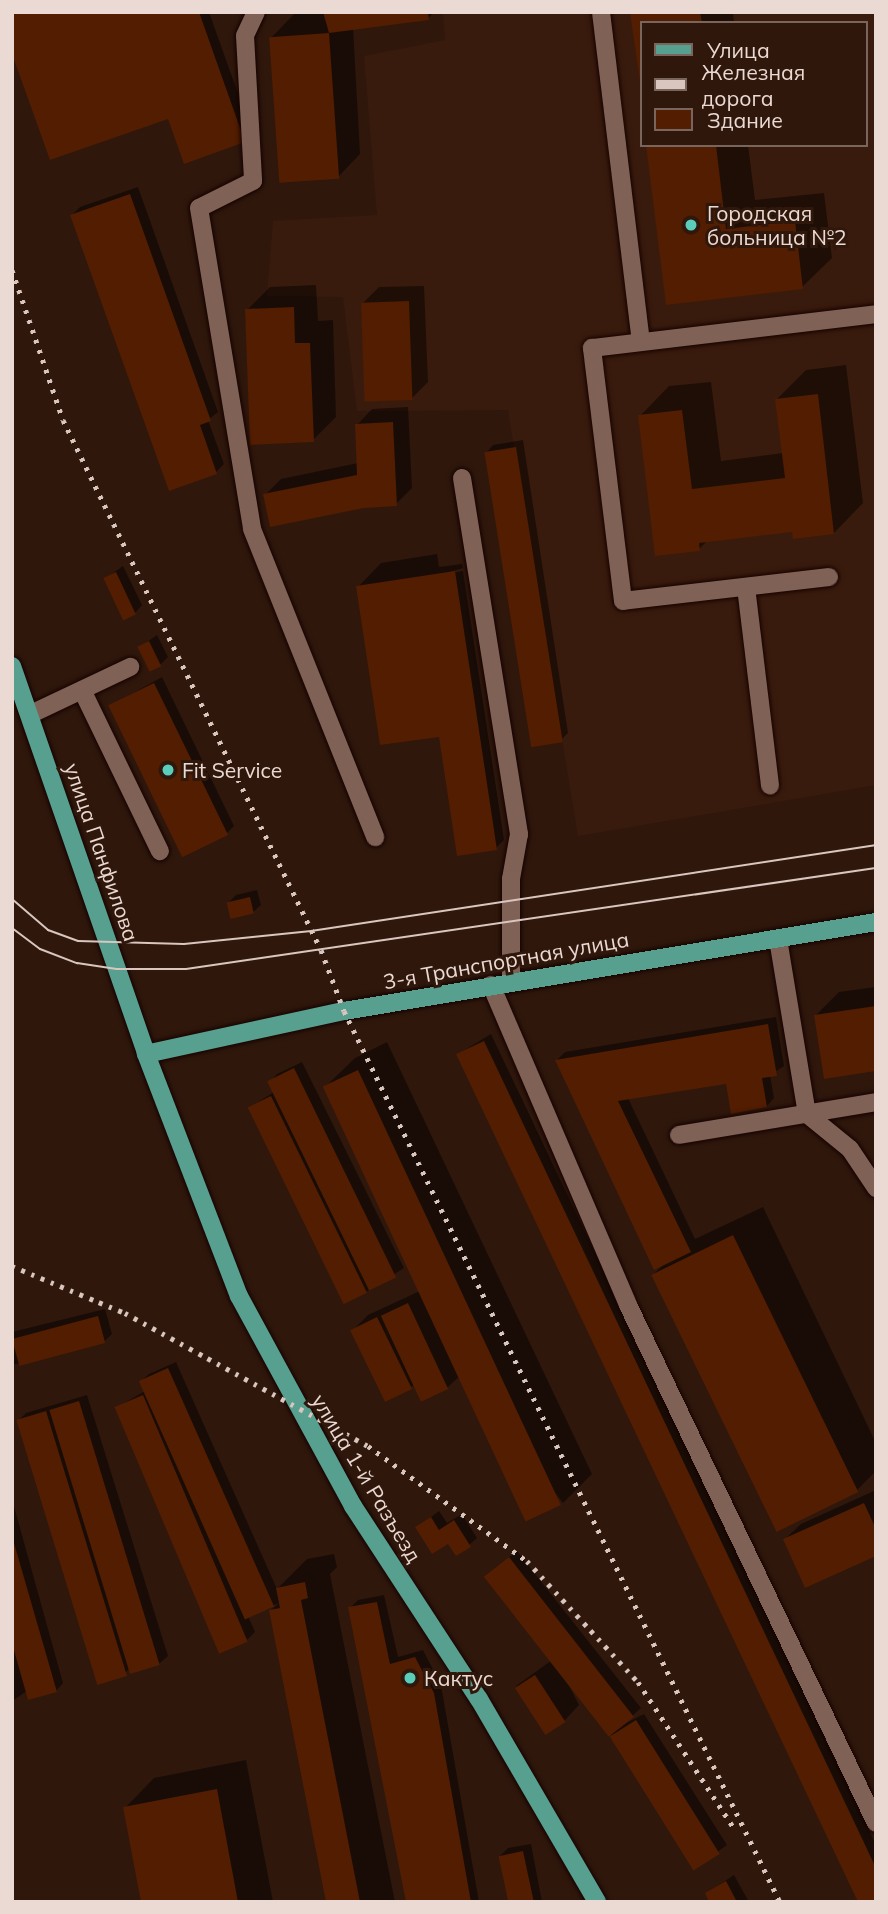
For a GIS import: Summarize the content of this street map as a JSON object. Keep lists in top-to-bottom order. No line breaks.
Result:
{"streets":{"main road":["улица Панфилова","3-я Транспортная улица","улица 1-й Разъезд"]},"crossings":[["улица Панфилова","3-я Транспортная улица"],["улица Панфилова","улица 1-й Разъезд"],["3-я Транспортная улица","улица 1-й Разъезд"]],"places":["Городская больница №2","Fit Service","Кактус"],"legend":["Улица","Железная дорога","Здание"]}
